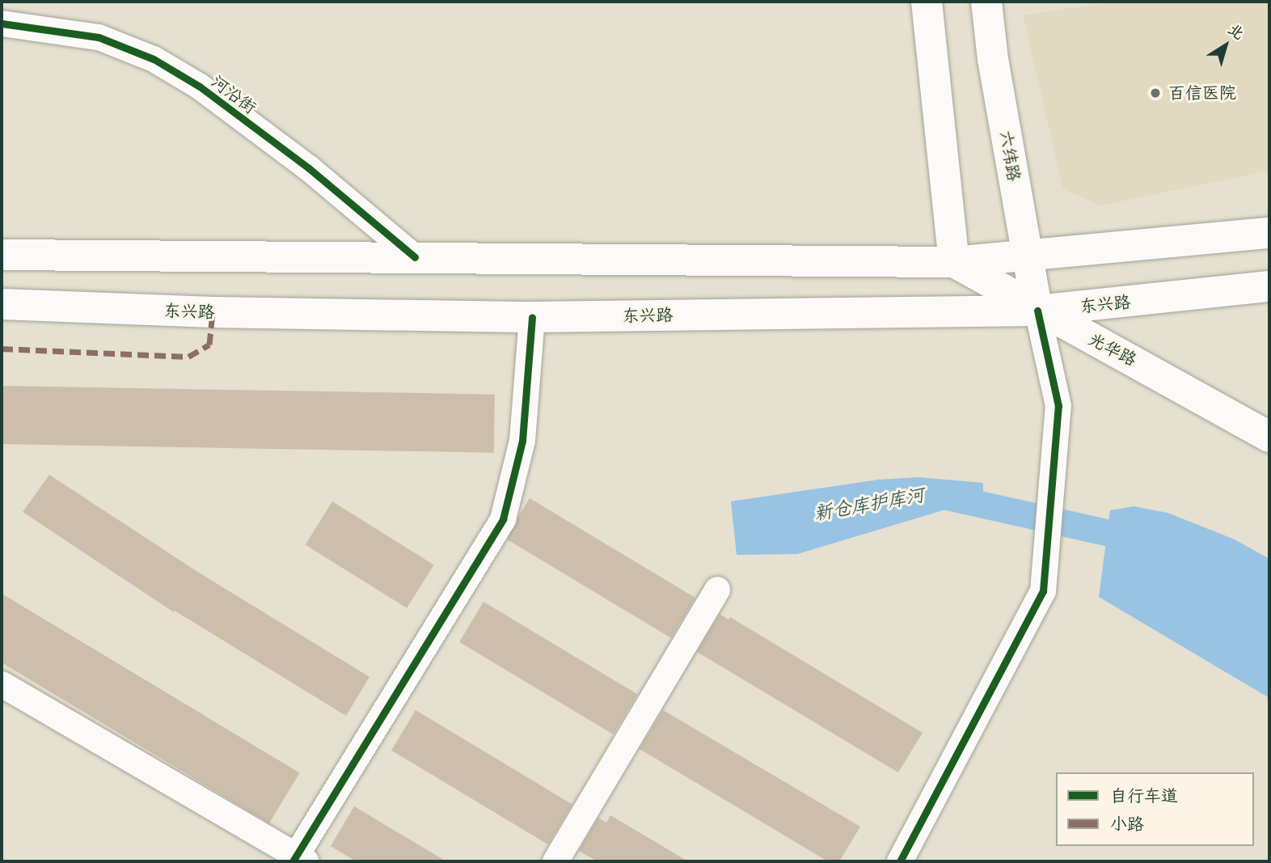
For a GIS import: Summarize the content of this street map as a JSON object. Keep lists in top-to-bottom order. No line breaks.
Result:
{"streets":{"main road":["六纬路","东兴路","光华路"],"street":["河沿街"]},"crossings":[["六纬路","东兴路"],["六纬路","光华路"],["东兴路","光华路"]],"water":["新仓库护库河"],"places":["百信医院"],"legend":["自行车道","小路"],"north":"top right"}
